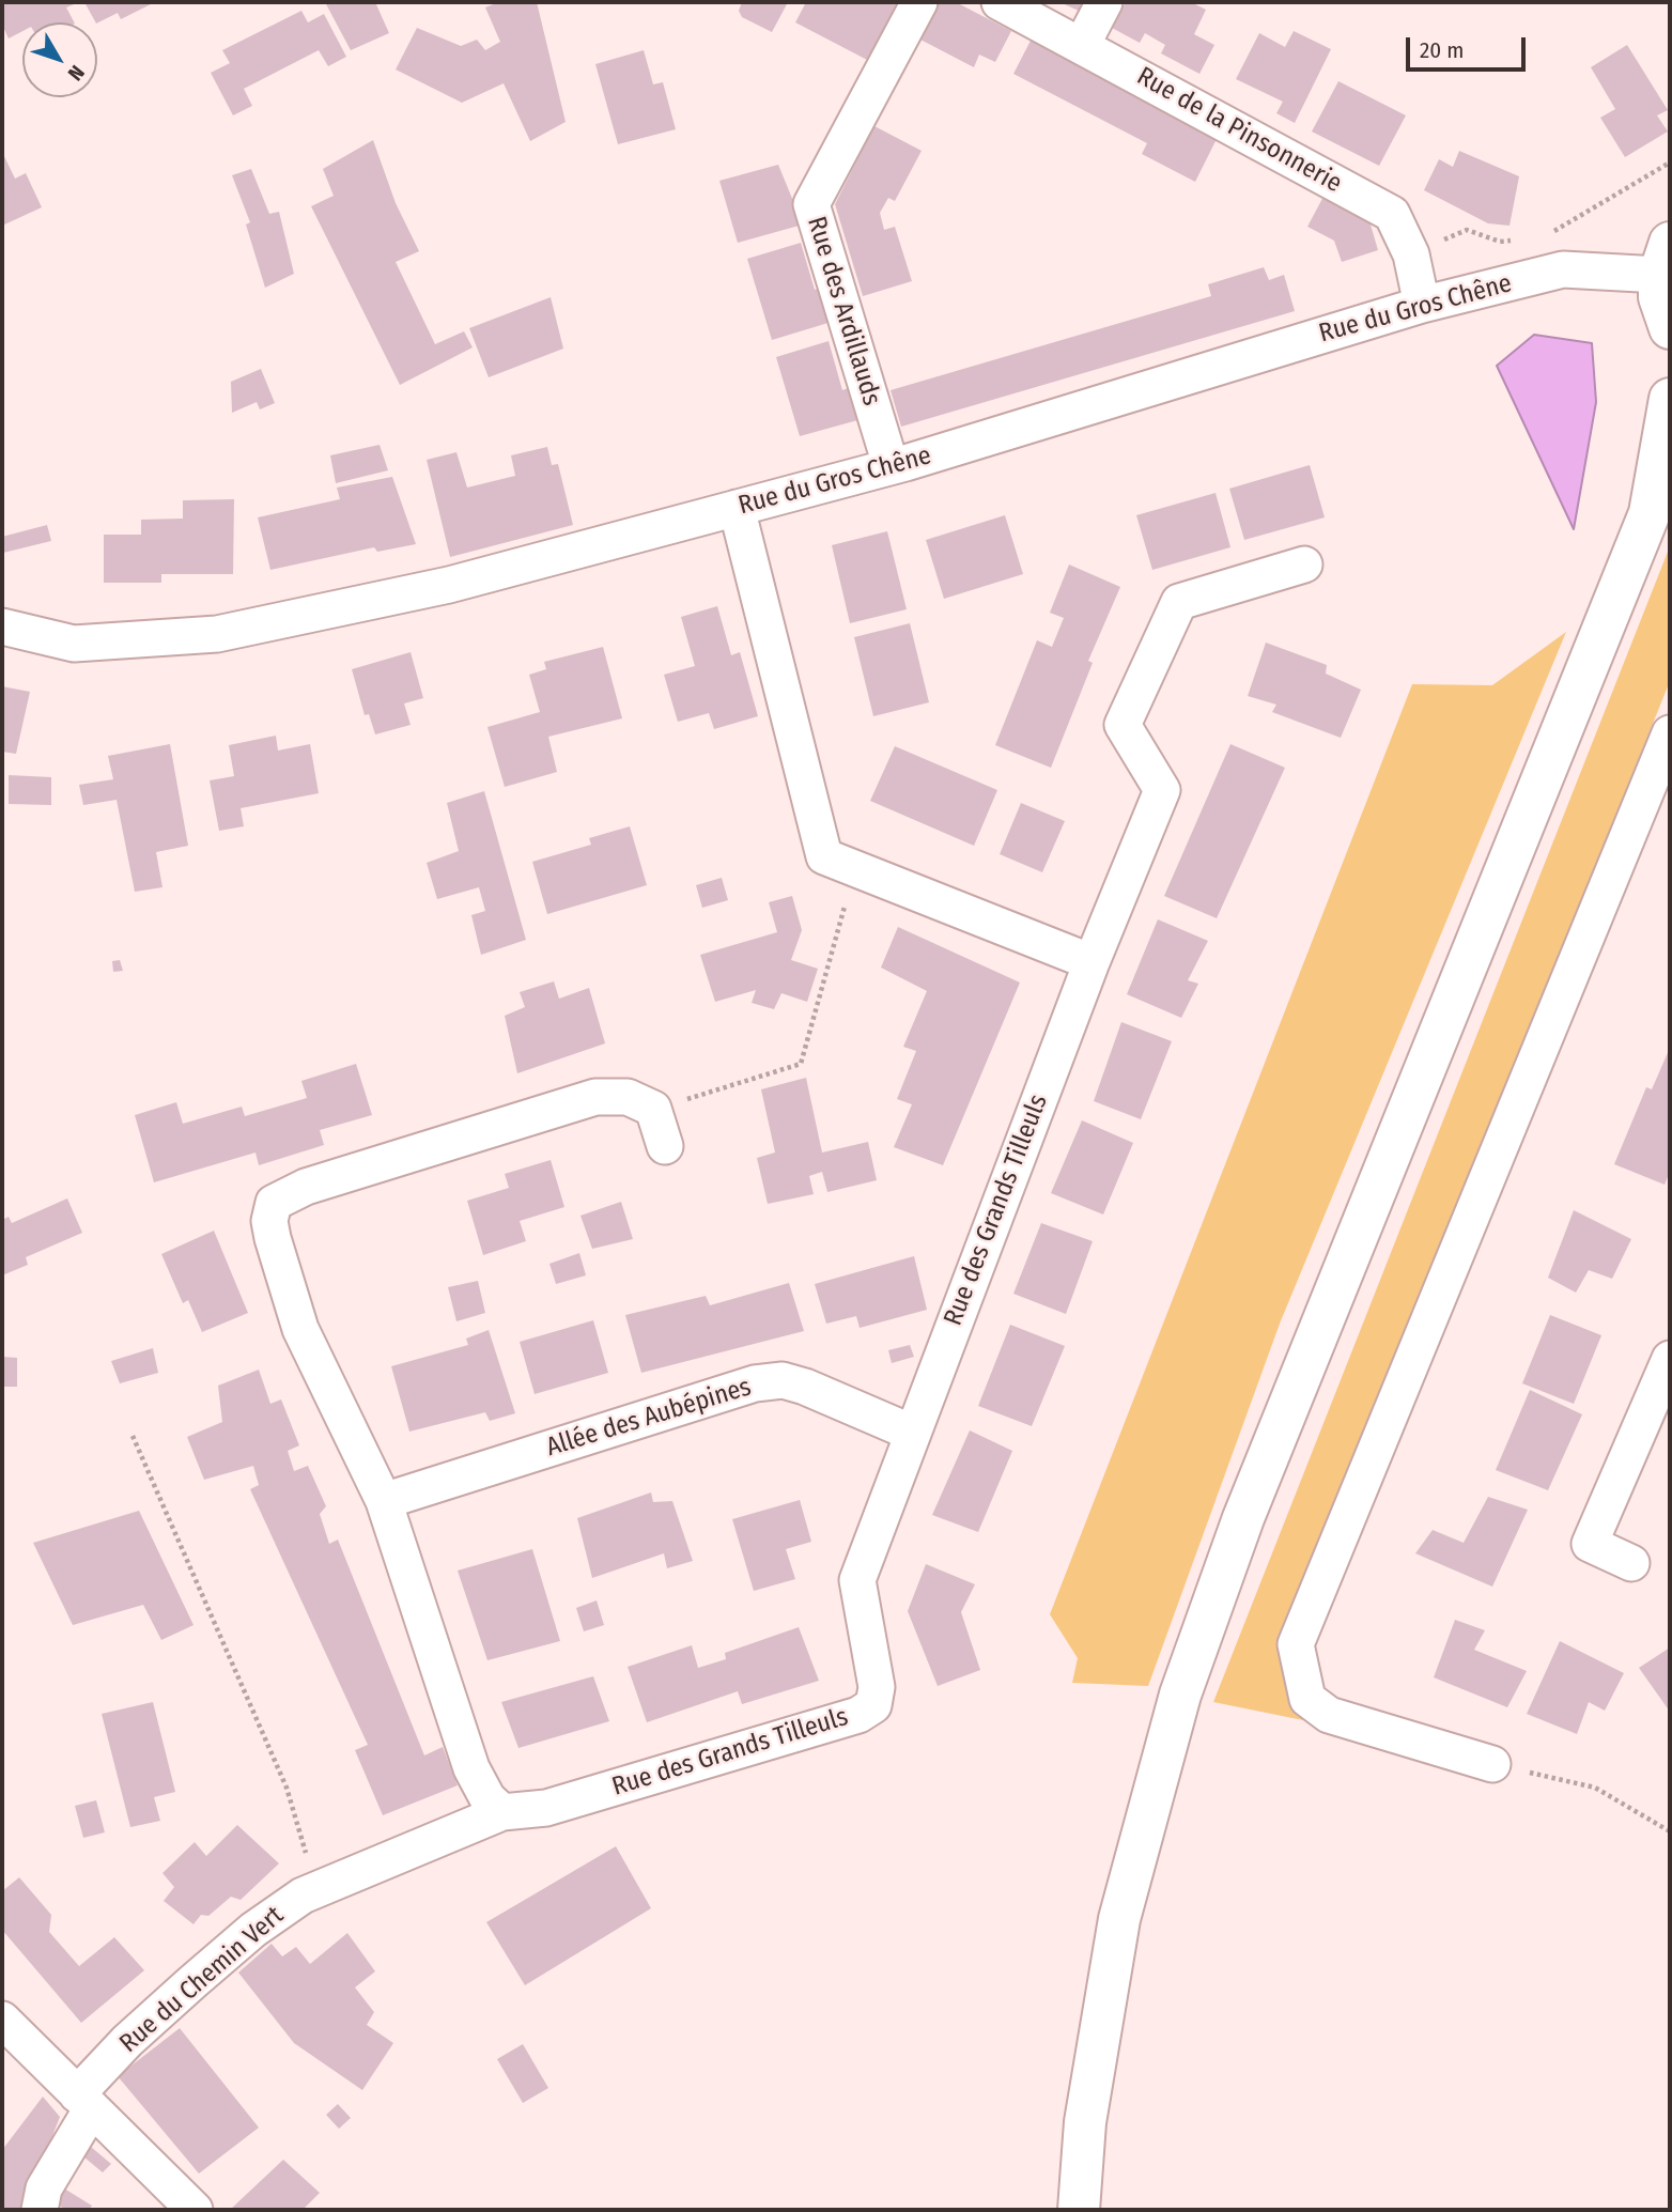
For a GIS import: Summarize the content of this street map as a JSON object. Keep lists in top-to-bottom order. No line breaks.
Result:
{"streets":{"street":["Rue de la Pinsonnerie","Rue du Gros Chêne","Rue des Ardillauds","Rue des Grands Tilleuls","Allée des Aubépines","Rue du Chemin Vert"]},"crossings":[["Rue de la Pinsonnerie","Rue du Gros Chêne"],["Rue du Gros Chêne","Rue des Ardillauds"],["Rue des Grands Tilleuls","Allée des Aubépines"],["Rue des Grands Tilleuls","Rue du Chemin Vert"]],"scale_bar":"20 m","north":"bottom right"}
